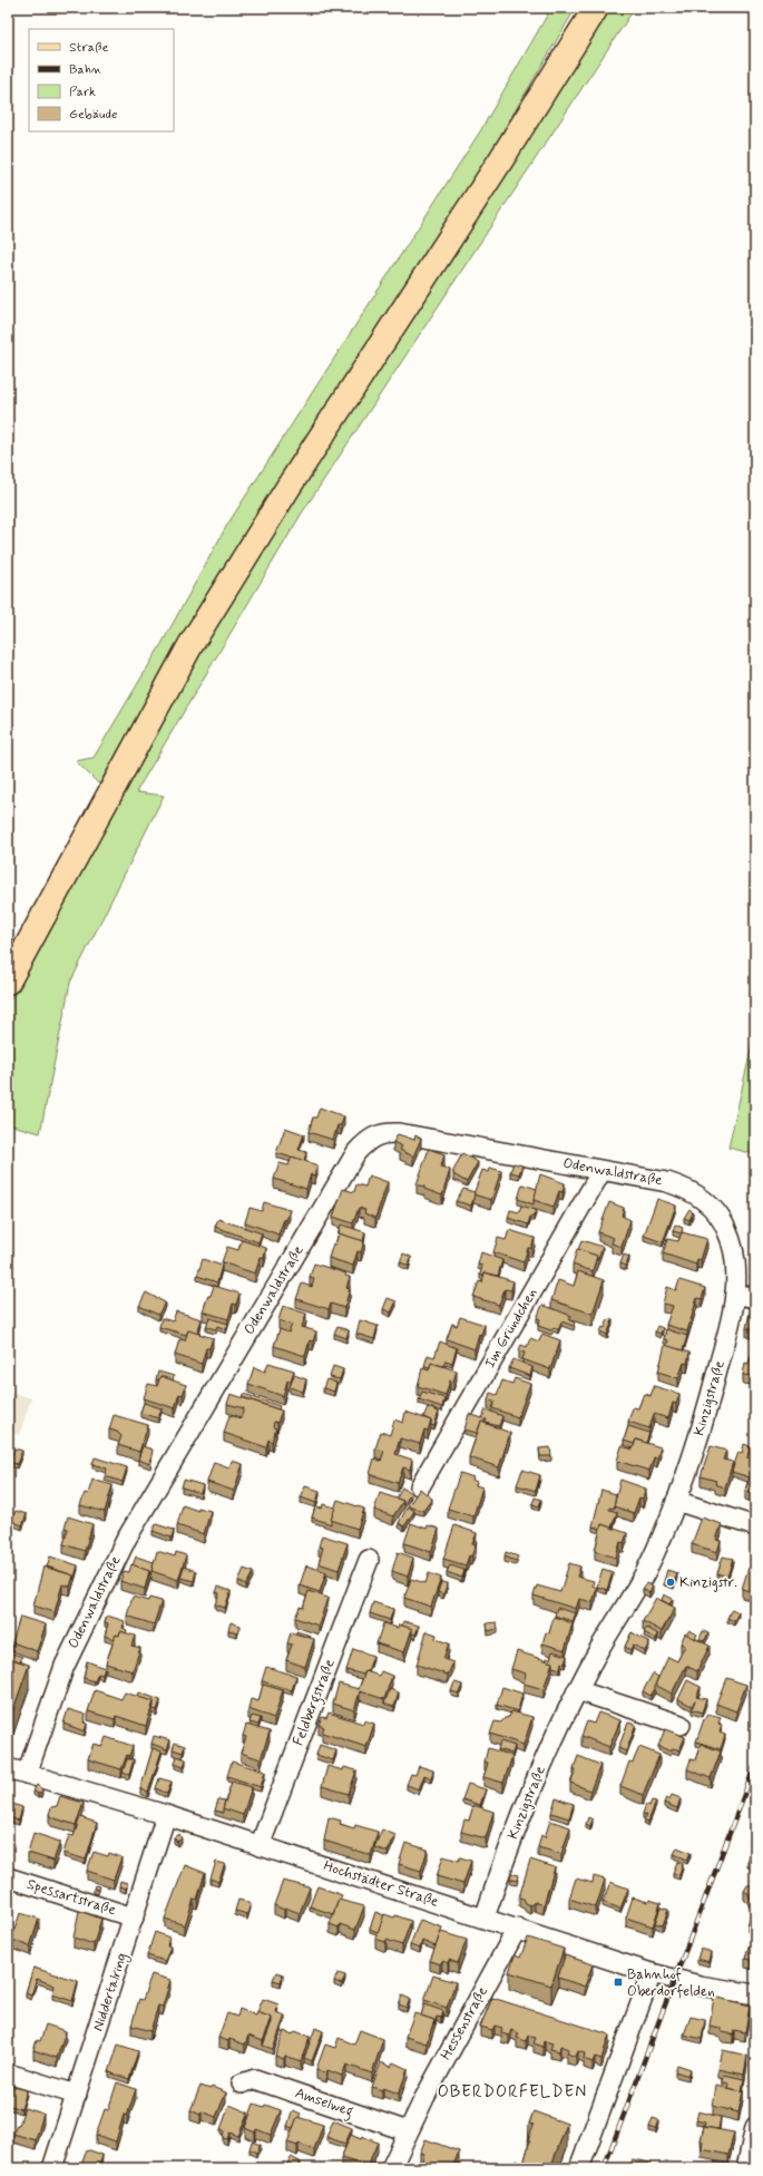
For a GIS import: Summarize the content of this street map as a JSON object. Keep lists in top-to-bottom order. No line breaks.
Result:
{"streets":{"street":["Odenwaldstraße","Im Gründchen","Kinzigstraße","Feldbergstraße","Hochstädter Straße","Spessartstraße","Niddertalring","Hessenstraße","Amselweg"]},"crossings":[["Odenwaldstraße","Im Gründchen"],["Odenwaldstraße","Kinzigstraße"],["Odenwaldstraße","Hochstädter Straße"],["Kinzigstraße","Hochstädter Straße"],["Feldbergstraße","Hochstädter Straße"],["Hochstädter Straße","Niddertalring"],["Hochstädter Straße","Hessenstraße"],["Spessartstraße","Niddertalring"],["Hessenstraße","Amselweg"]],"districts":["OBERDORFELDEN"],"places":{"other":["Kinzigstr."],"transit":["Bahnhof Oberdorfelden"]},"legend":["Straße","Bahn","Park","Gebäude"]}
